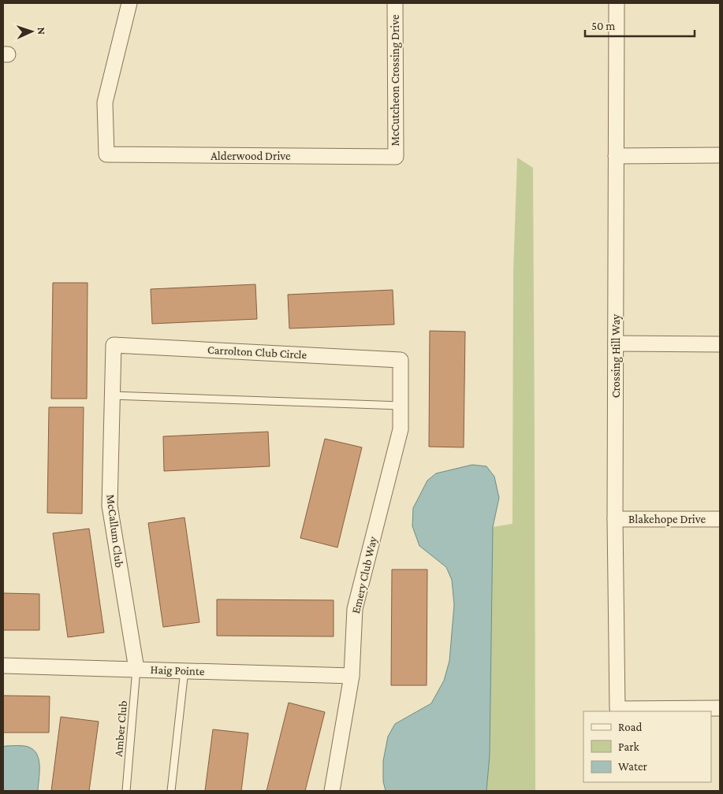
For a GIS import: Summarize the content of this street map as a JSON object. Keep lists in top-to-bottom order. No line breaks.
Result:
{"streets":{"street":["McCutcheon Crossing Drive","Alderwood Drive","Carrolton Club Circle","Crossing Hill Way","Blakehope Drive","McCallum Club","Emery Club Way","Haig Pointe"],"lane":["Amber Club"]},"crossings":[["McCutcheon Crossing Drive","Alderwood Drive"],["Carrolton Club Circle","McCallum Club"],["Carrolton Club Circle","Emery Club Way"],["Crossing Hill Way","Blakehope Drive"],["McCallum Club","Haig Pointe"],["McCallum Club","Amber Club"],["Emery Club Way","Haig Pointe"],["Haig Pointe","Amber Club"]],"legend":["Road","Park","Water"],"scale_bar":"50 m","north":"right"}
